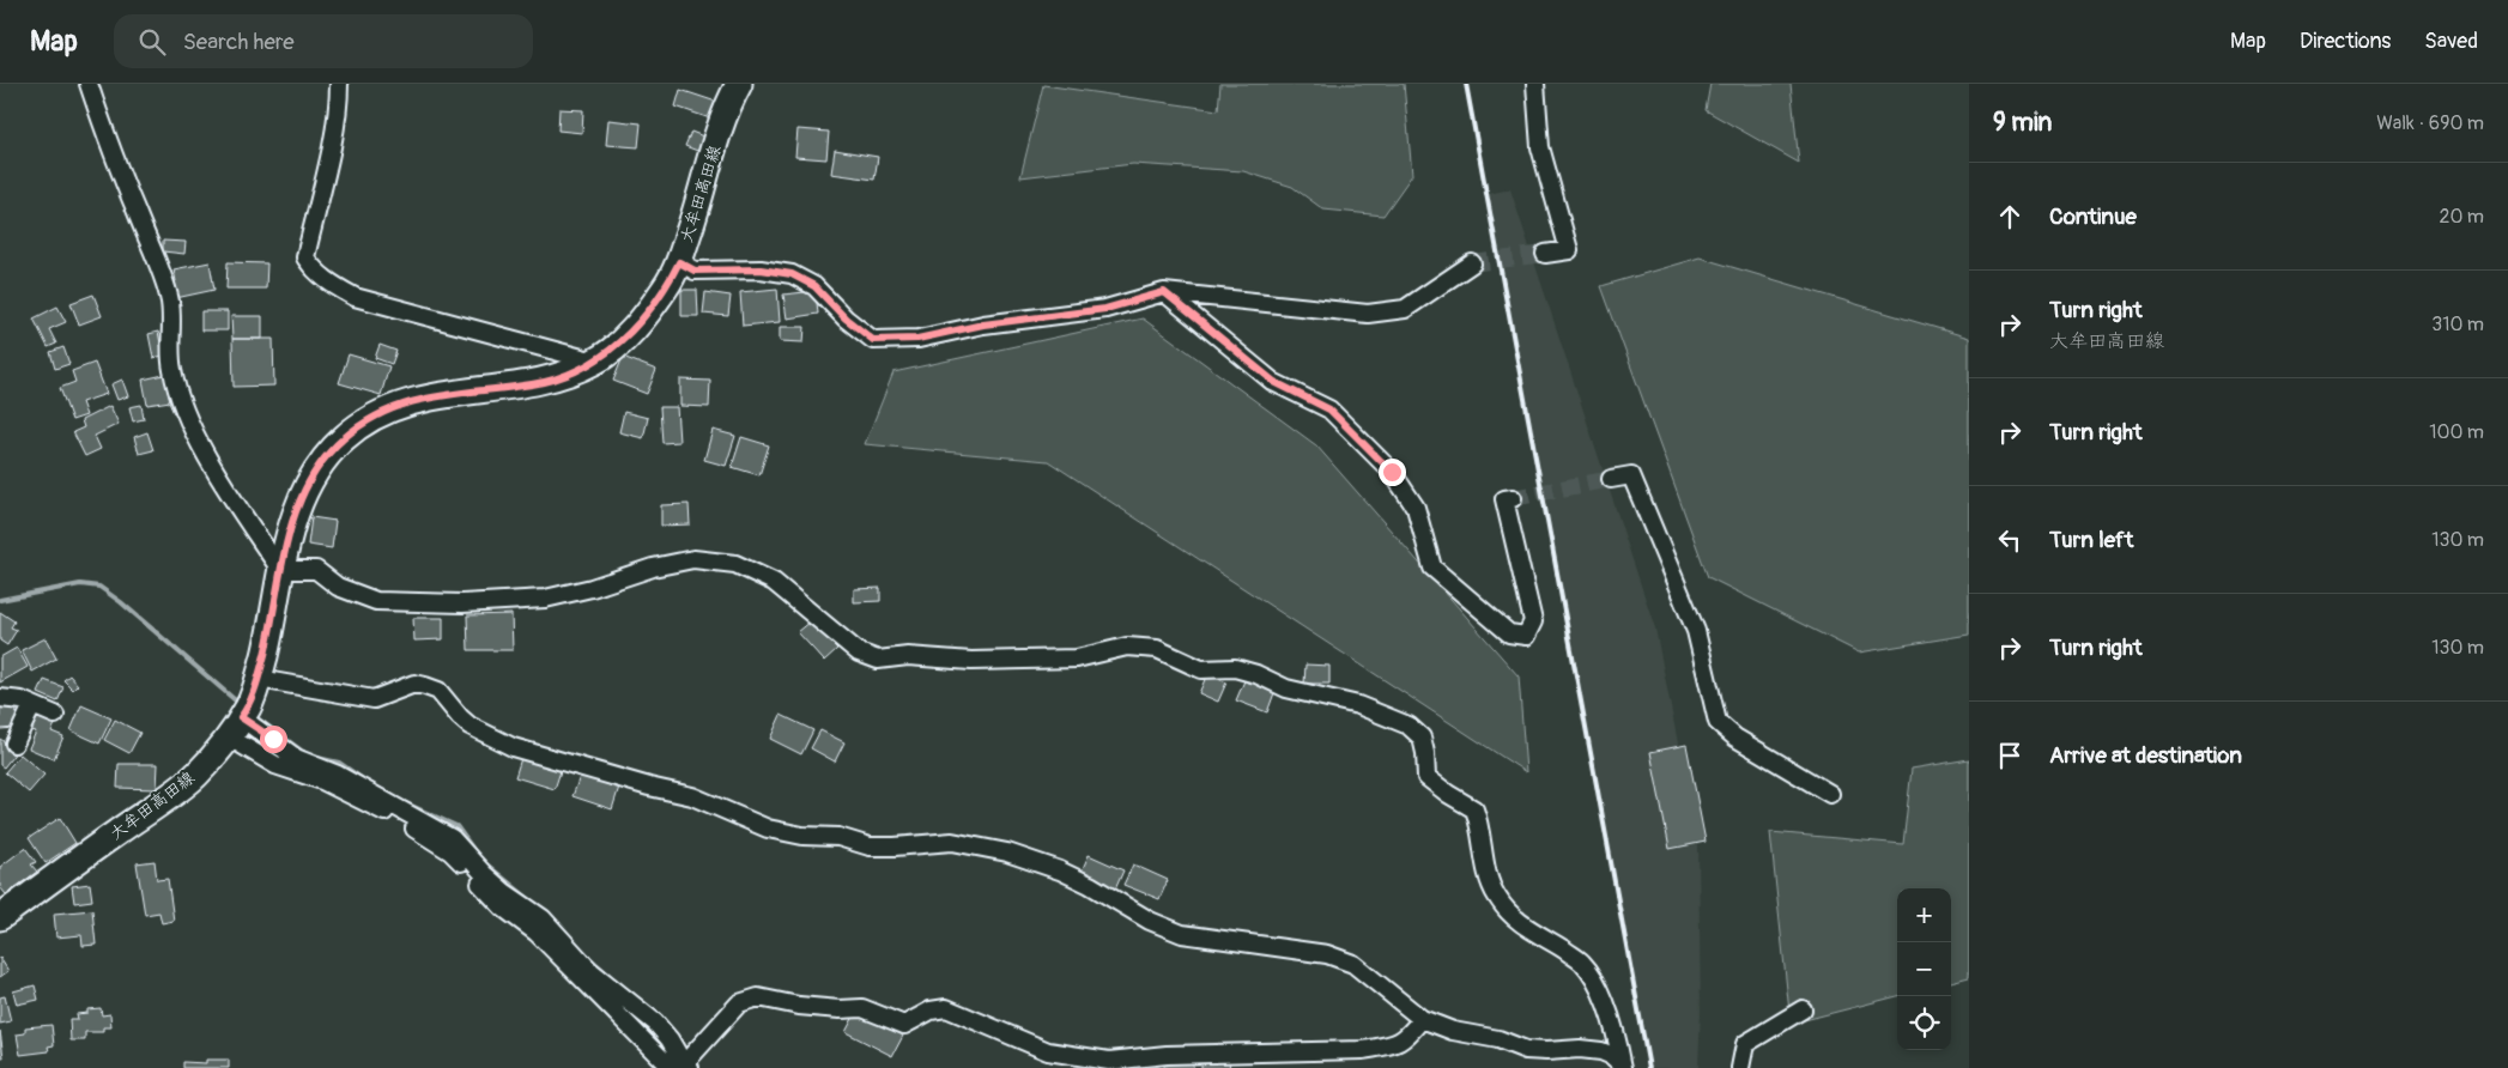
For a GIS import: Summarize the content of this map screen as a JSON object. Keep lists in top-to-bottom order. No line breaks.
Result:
{"streets":{"main road":["大牟田高田線"]},"page":{"header":"Map","search":"Search here","nav":["Map","Directions","Saved"],"heading":["9 min","Walk · 690 m"],"list":[["Continue","20 m"],["Turn right","大牟田高田線","310 m"],["Turn right","100 m"],["Turn left","130 m"],["Turn right","130 m"],"Arrive at destination"],"map_buttons":["+","−"]}}
